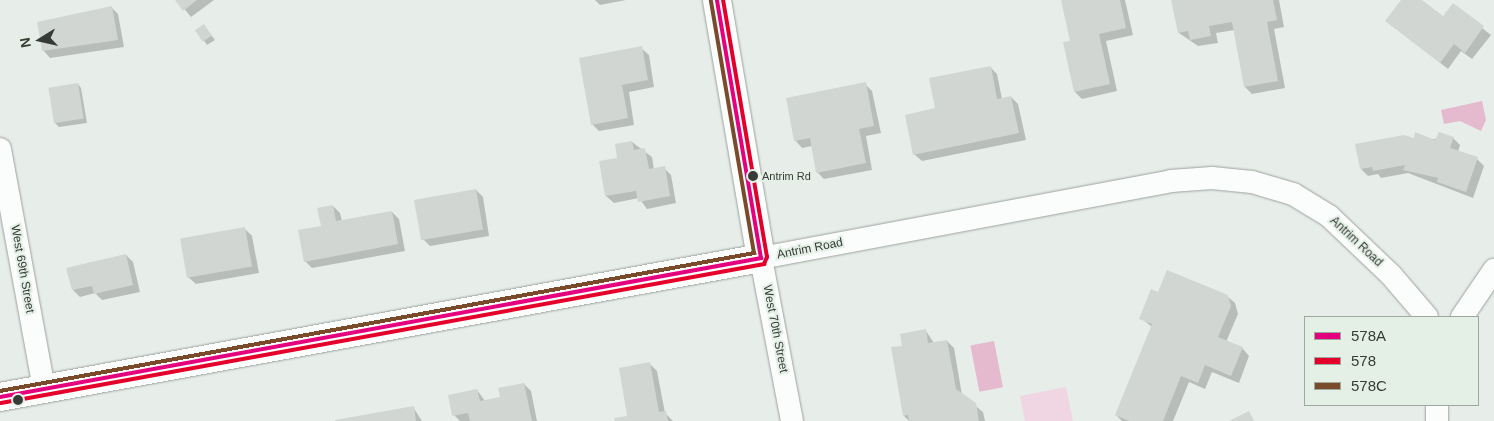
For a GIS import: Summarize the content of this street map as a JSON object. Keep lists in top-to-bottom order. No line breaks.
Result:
{"streets":{"street":["Antrim Road","West 69th Street","West 70th Street"]},"crossings":[["Antrim Road","West 69th Street"],["Antrim Road","West 70th Street"]],"places":["Antrim Rd"],"lines":["transit line 578A","transit line 578","transit line 578C"],"legend":["578A","578","578C"],"north":"left"}
